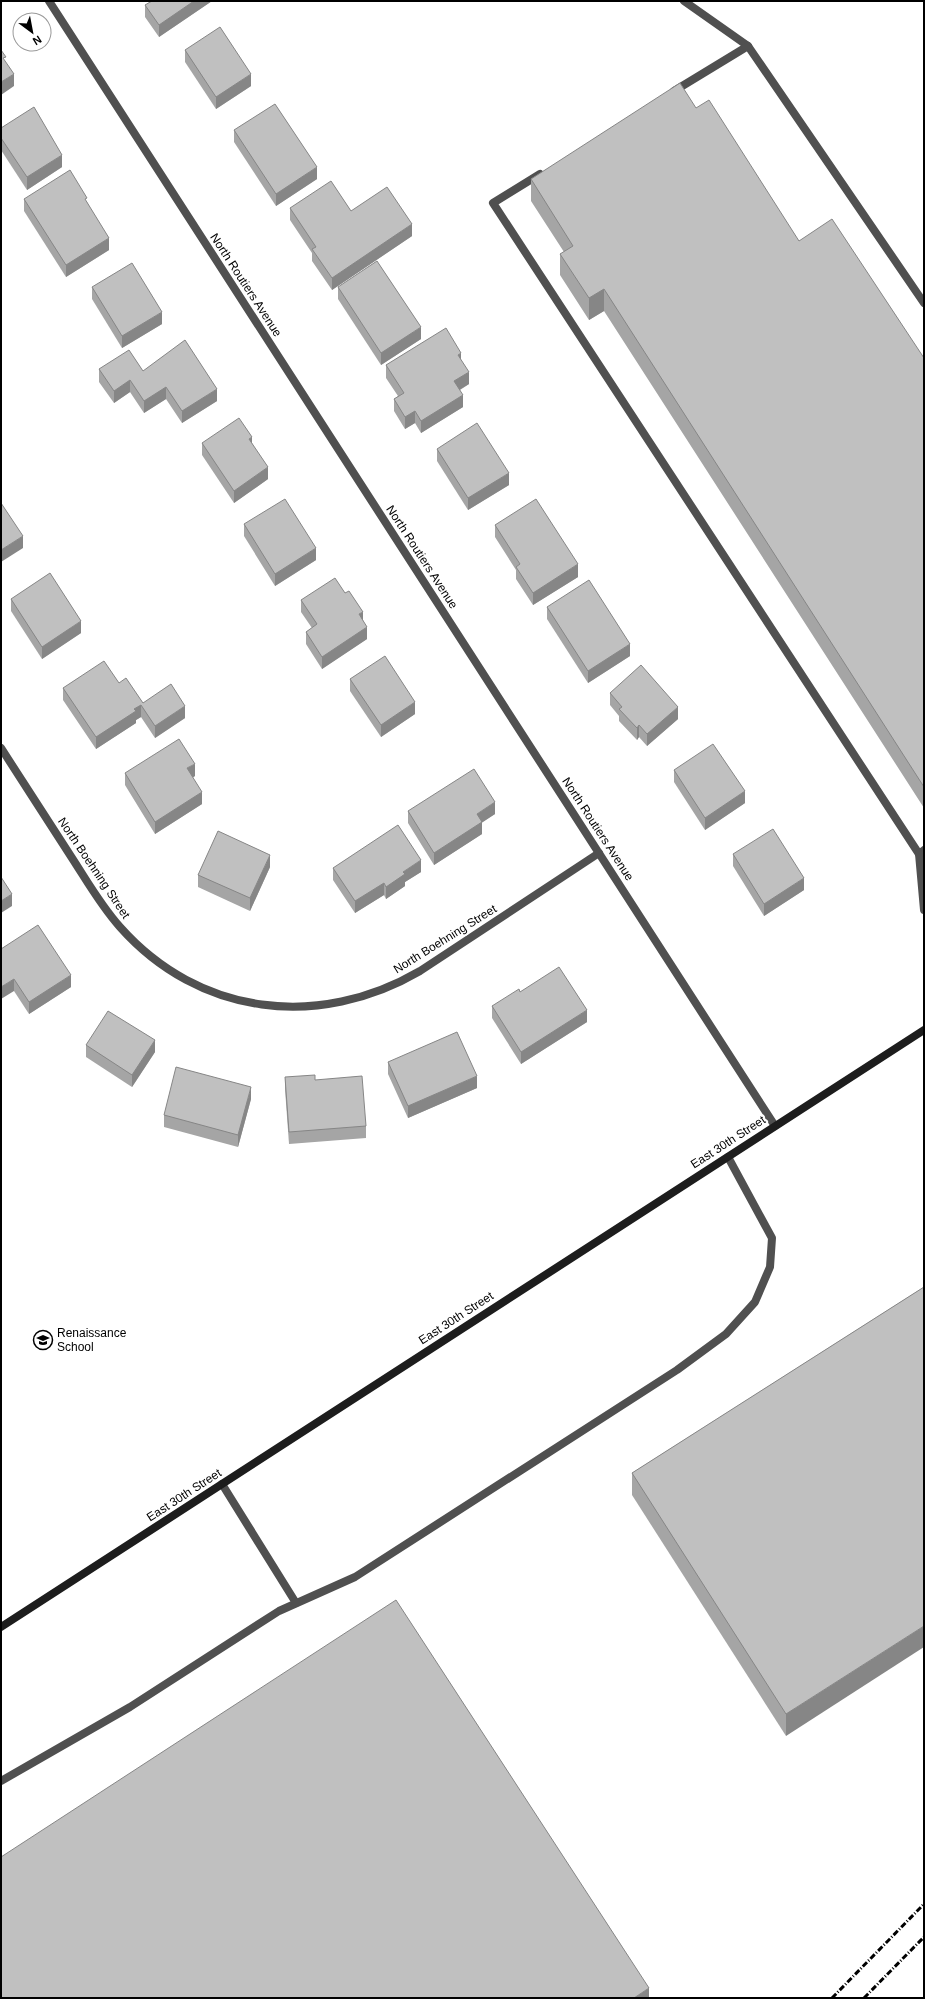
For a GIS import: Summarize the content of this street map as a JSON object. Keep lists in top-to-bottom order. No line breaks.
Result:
{"streets":{"main road":["East 30th Street"],"street":["North Routiers Avenue","North Boehning Street"]},"crossings":[["North Routiers Avenue","North Boehning Street"],["North Routiers Avenue","East 30th Street"]],"places":{"school or university":["Renaissance School"]},"north":"bottom right"}
